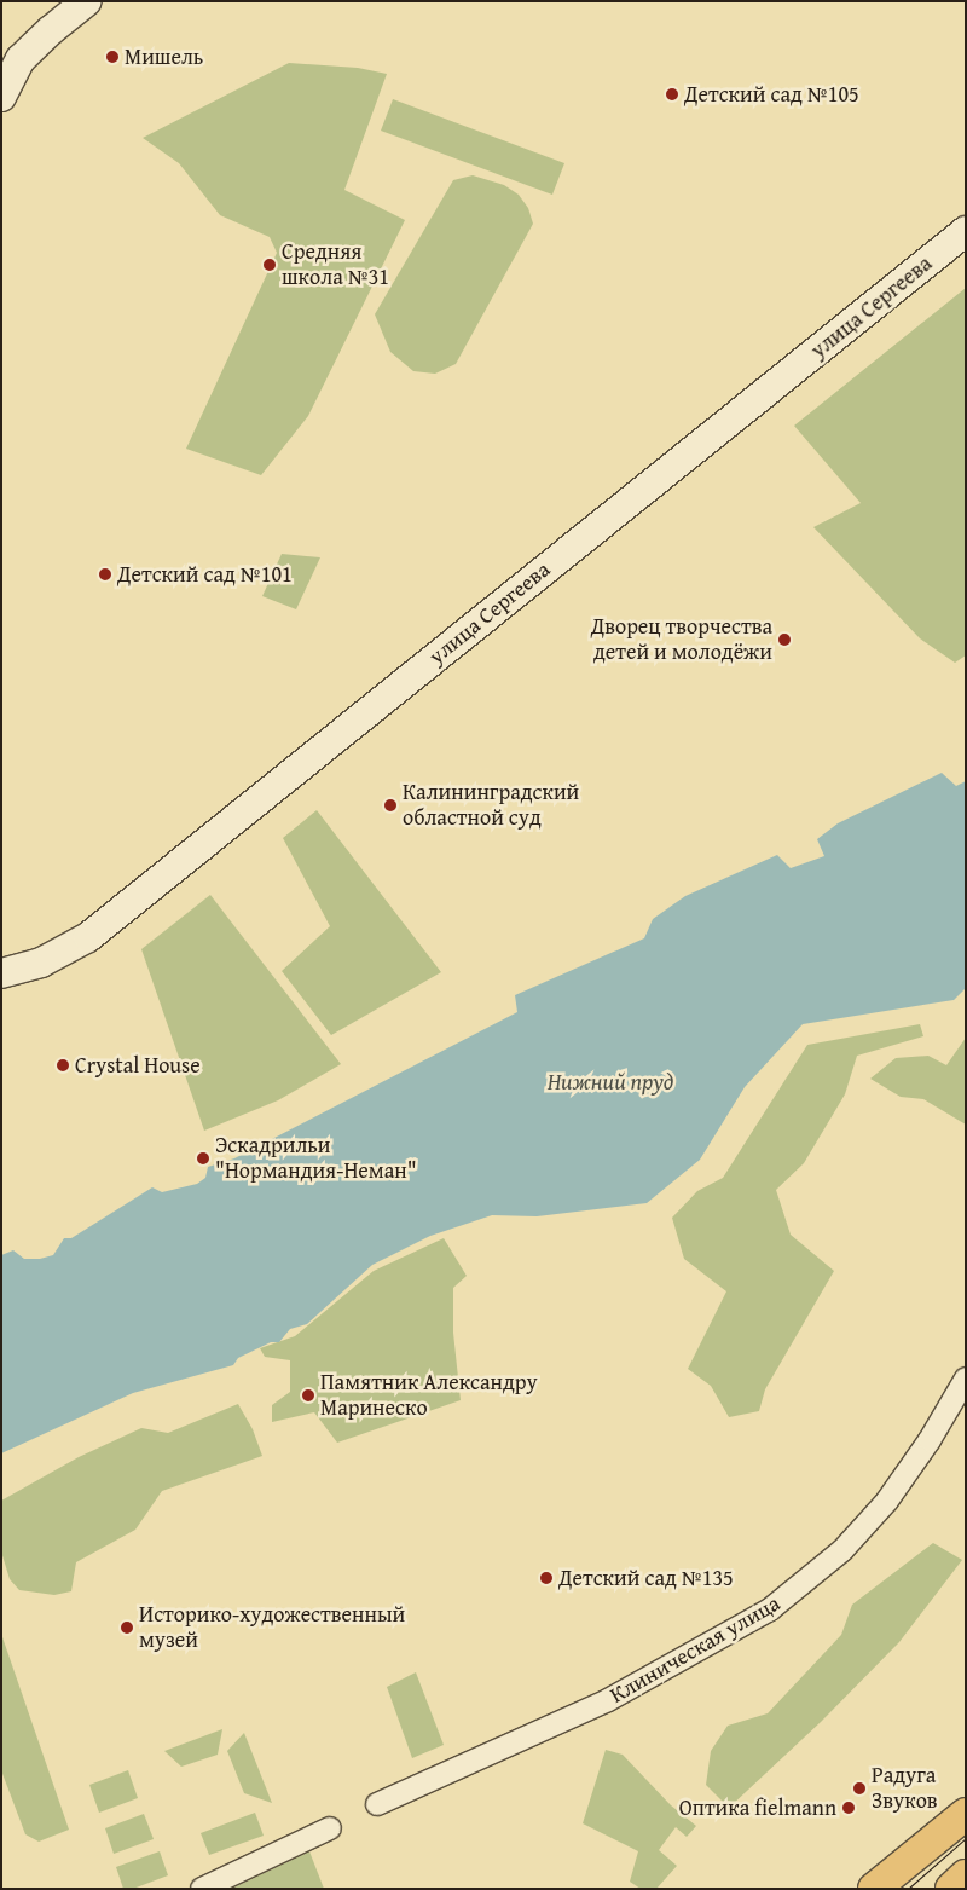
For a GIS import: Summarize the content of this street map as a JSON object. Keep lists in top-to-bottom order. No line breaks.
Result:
{"streets":{"main road":["улица Сергеева"],"street":["Клиническая улица"]},"water":["Нижний пруд"],"places":["Мишель","Детский сад №105","Средняя школа №31","Детский сад №101","Дворец творчества детей и молодёжи","Калининградский областной суд","Crystal House","Эскадрильи \"Нормандия-Неман\"","Памятник Александру Маринеско","Детский сад №135","Историко-художественный музей","Радуга Звуков","Оптика fielmann"]}
